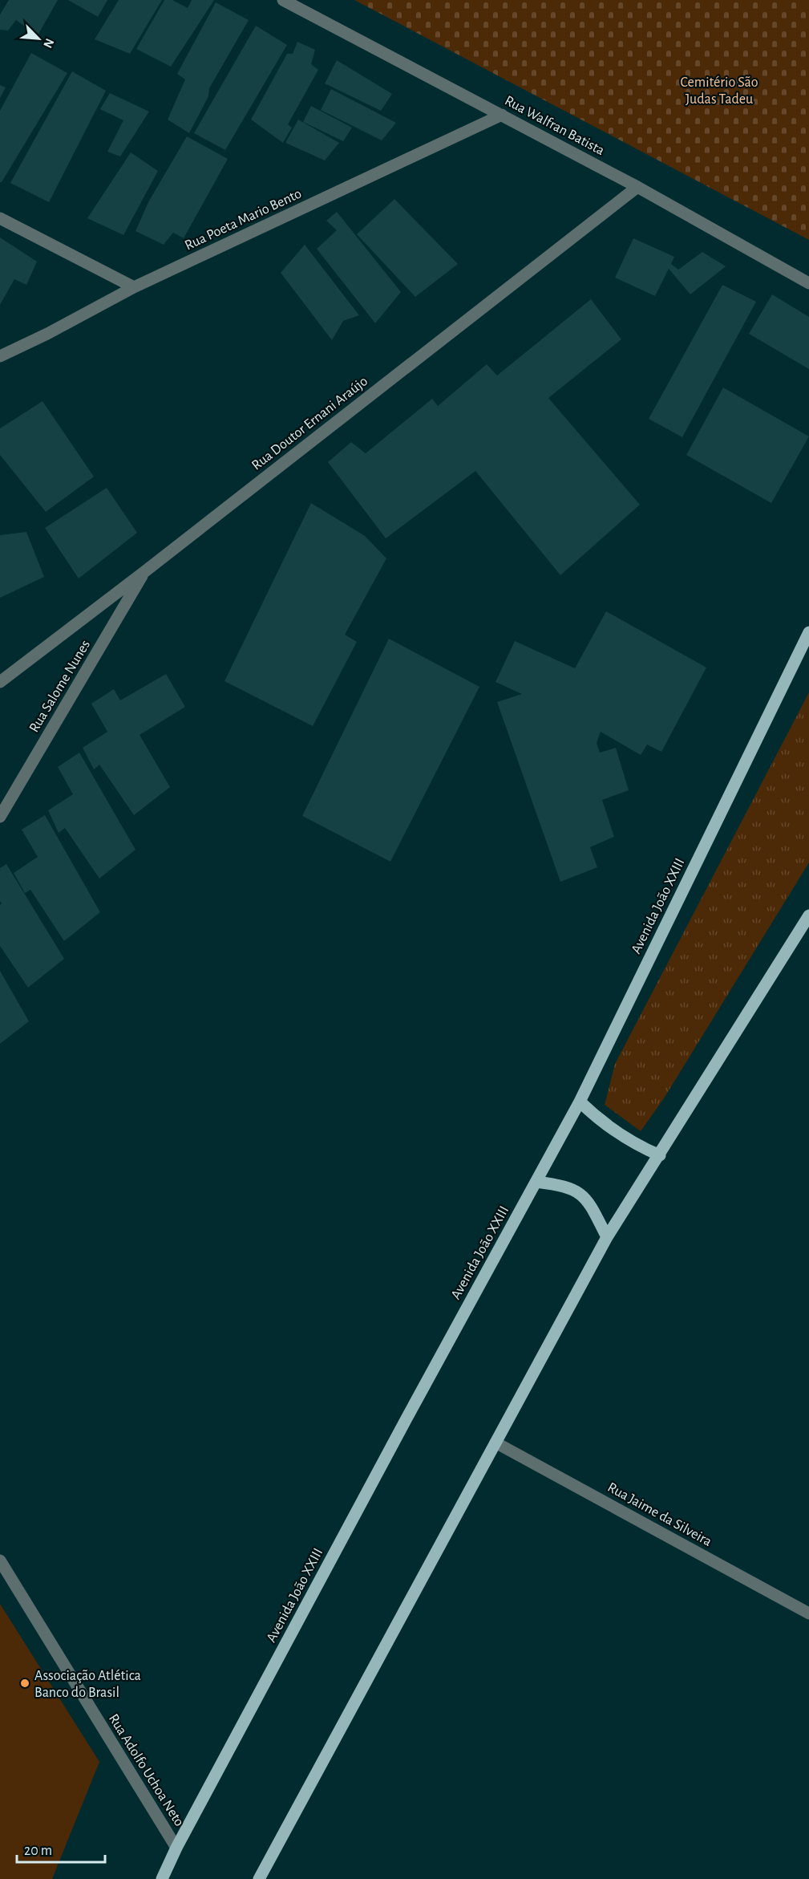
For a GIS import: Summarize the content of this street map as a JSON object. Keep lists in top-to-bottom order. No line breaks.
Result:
{"streets":{"main road":["Avenida João XXIII"],"street":["Rua Walfran Batista","Rua Poeta Mario Bento","Rua Doutor Ernani Araújo","Rua Salome Nunes","Rua Jaime da Silveira","Rua Adolfo Uchoa Neto"]},"crossings":[["Rua Walfran Batista","Rua Poeta Mario Bento"],["Rua Walfran Batista","Rua Doutor Ernani Araújo"],["Rua Doutor Ernani Araújo","Rua Salome Nunes"],["Avenida João XXIII","Rua Adolfo Uchoa Neto"]],"parks":["Cemitério São Judas Tadeu"],"places":["Associação Atlética Banco do Brasil"],"scale_bar":"20 m","north":"bottom right"}
